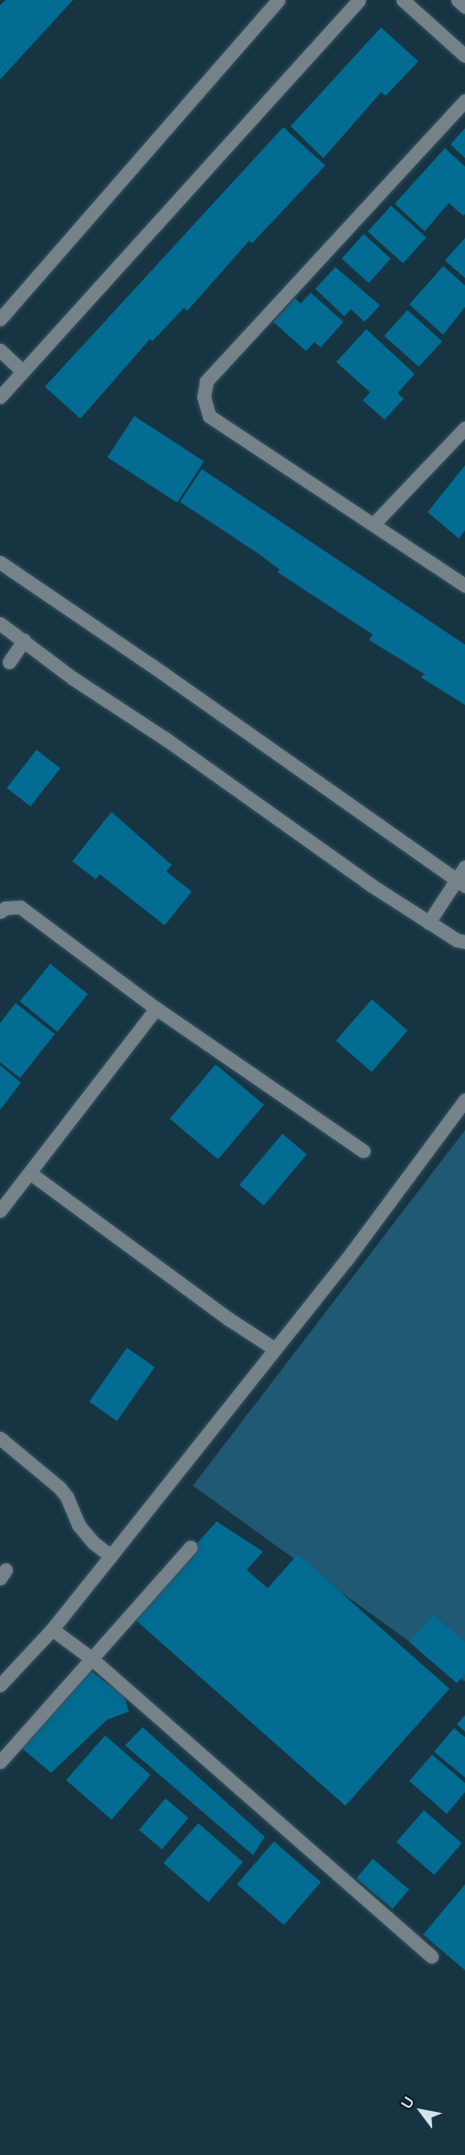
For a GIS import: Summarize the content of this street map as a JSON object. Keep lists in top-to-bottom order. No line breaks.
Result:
{"north":"top left"}
